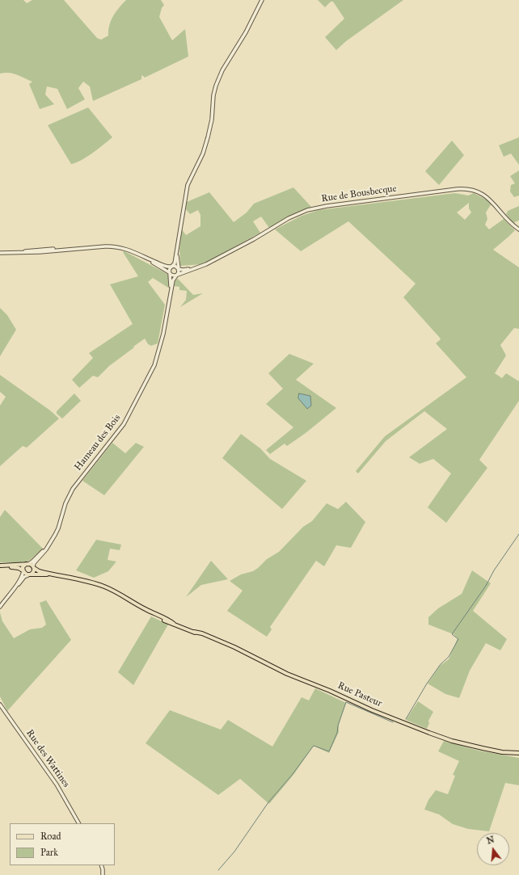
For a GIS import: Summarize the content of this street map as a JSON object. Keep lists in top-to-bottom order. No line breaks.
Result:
{"streets":{"main road":["Rue Pasteur"],"street":["Rue de Bousbecque","Hameau des Bois","Rue des Wattines"]},"crossings":[["Rue de Bousbecque","Hameau des Bois"],["Hameau des Bois","Rue Pasteur"]],"legend":["Road","Park"],"north":"top"}
